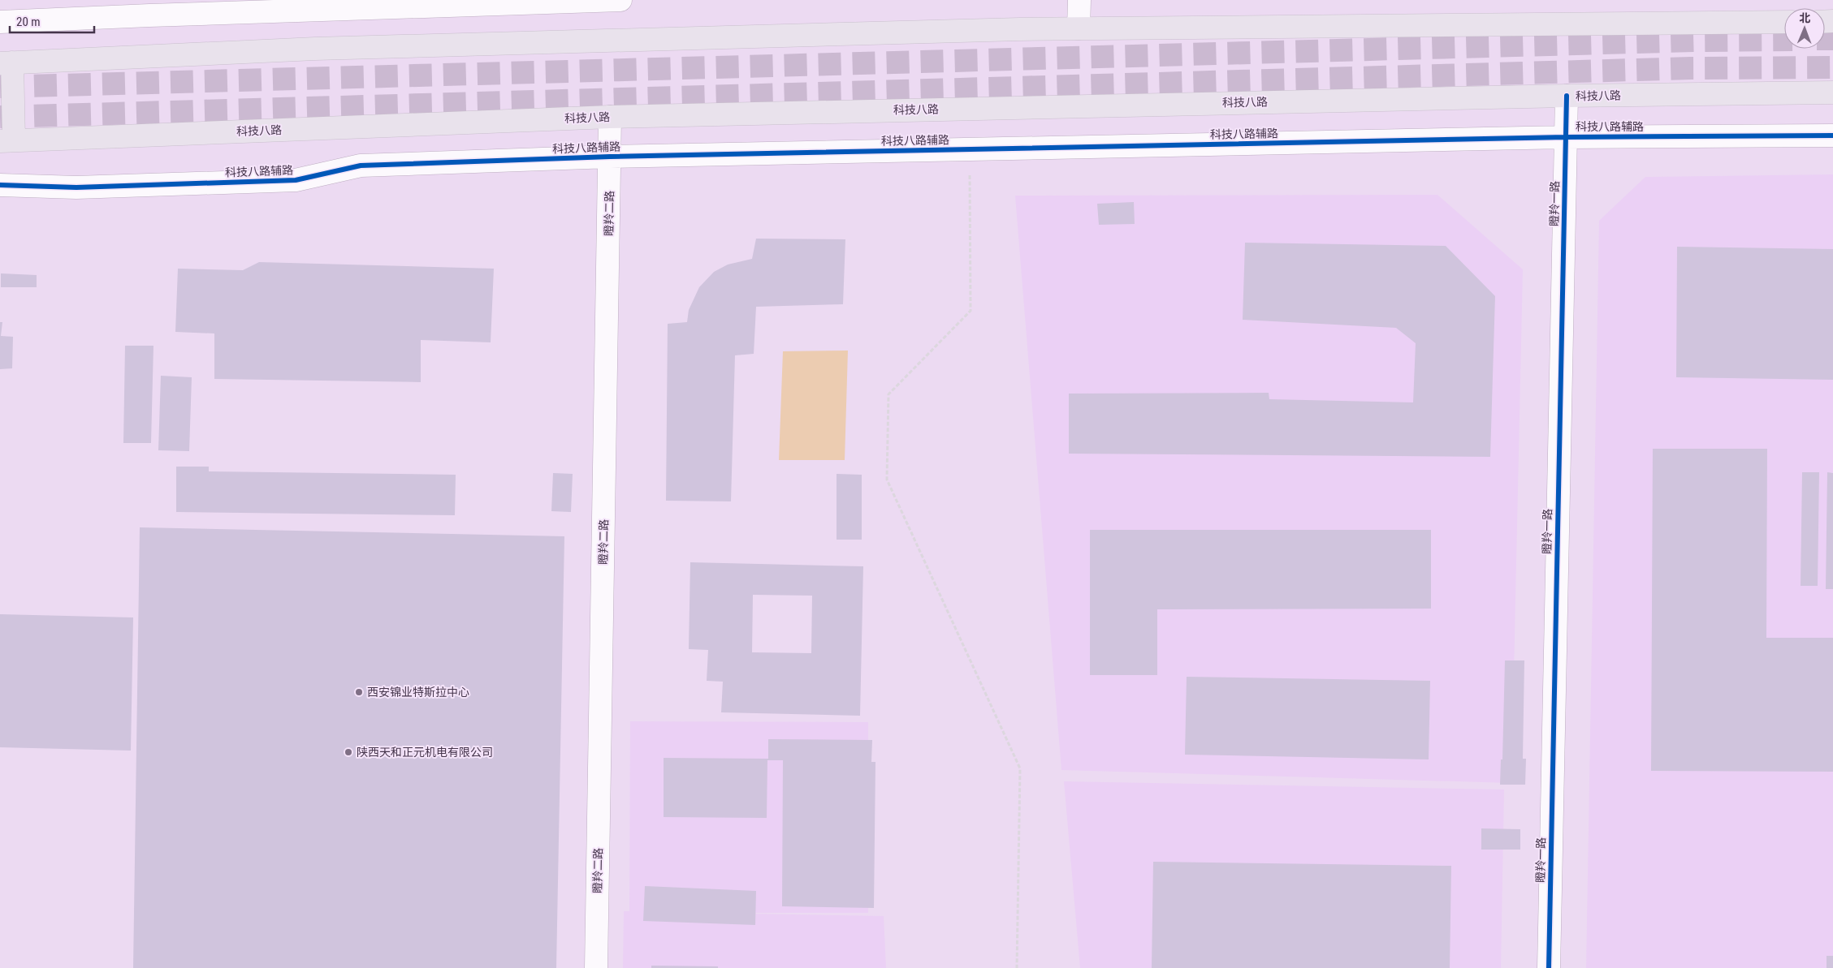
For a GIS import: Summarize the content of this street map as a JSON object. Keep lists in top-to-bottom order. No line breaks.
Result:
{"streets":{"main road":["科技八路"],"street":["科技八路辅路","瞪羚一路","瞪羚二路"]},"crossings":[["科技八路","瞪羚一路"],["科技八路","瞪羚二路"],["科技八路辅路","瞪羚一路"],["科技八路辅路","瞪羚二路"]],"places":["西安锦业特斯拉中心","陕西天和正元机电有限公司"],"scale_bar":"20 m","north":"top"}
